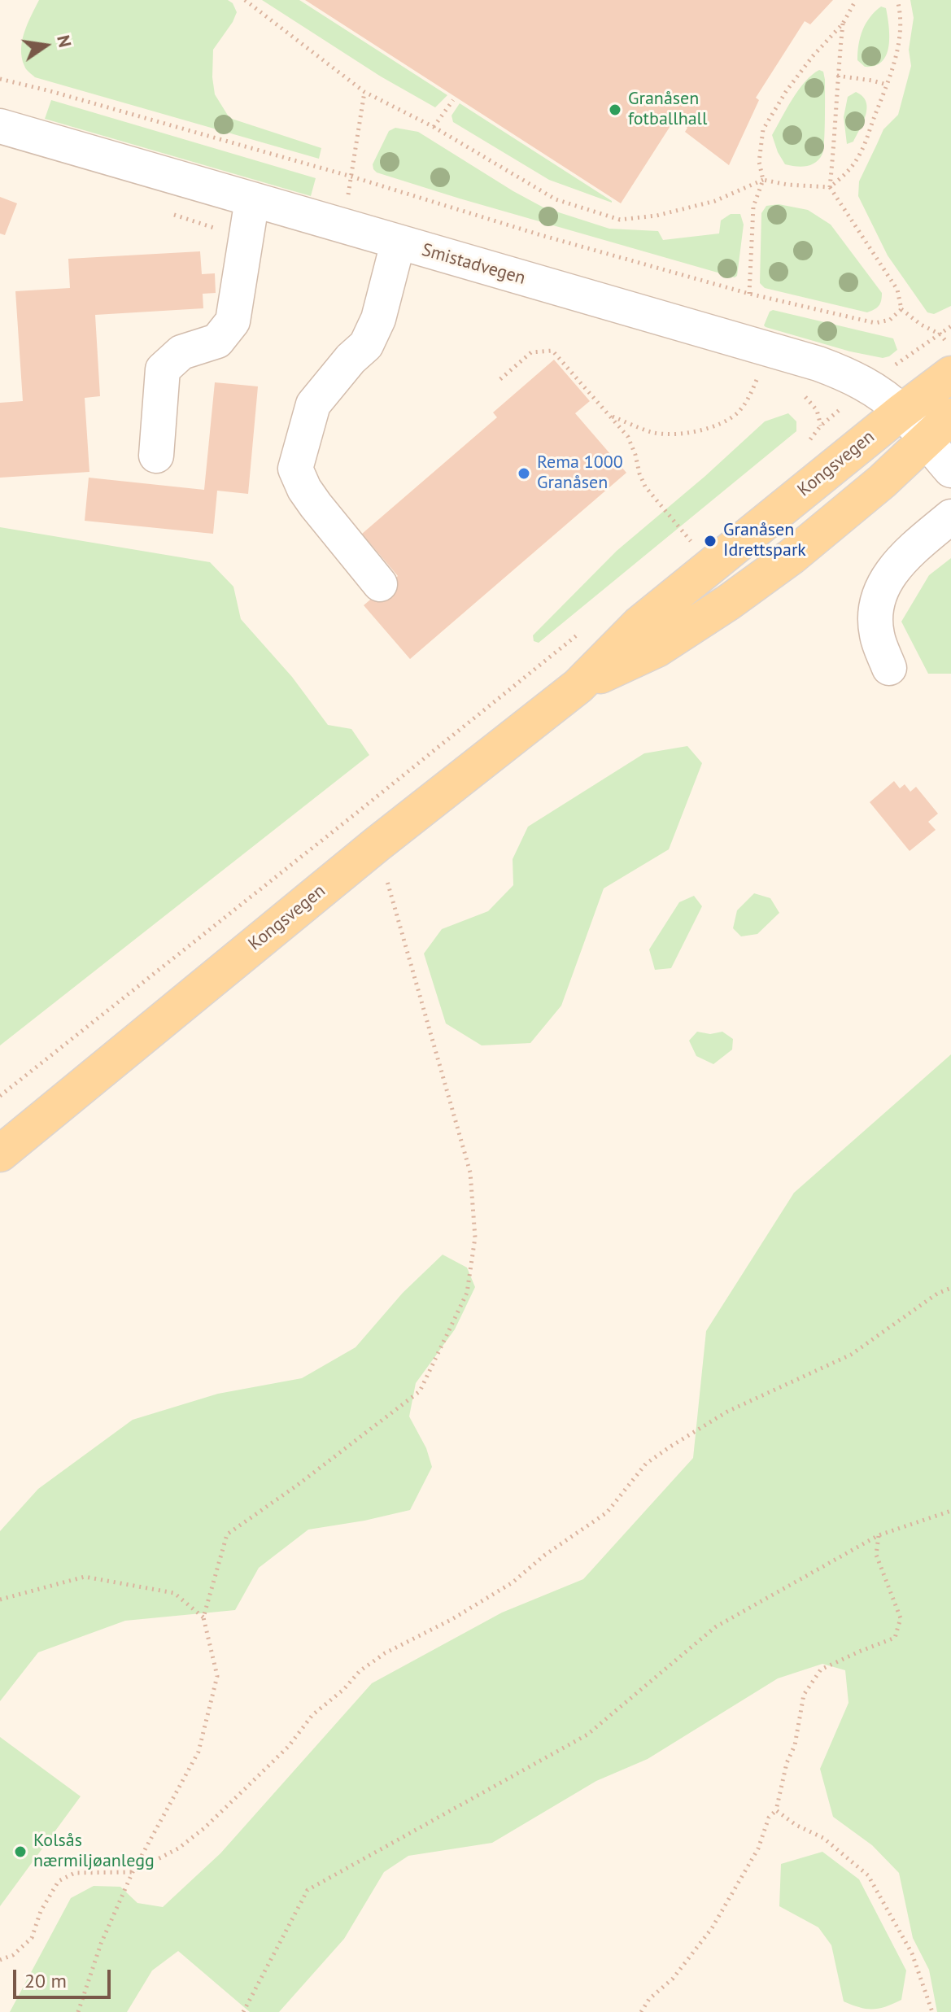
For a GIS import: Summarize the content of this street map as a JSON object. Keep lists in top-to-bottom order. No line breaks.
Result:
{"streets":{"main road":["Kongsvegen"],"street":["Smistadvegen"]},"crossings":[["Smistadvegen","Kongsvegen"]],"places":["Granåsen fotballhall","Rema 1000 Granåsen","Granåsen Idrettspark","Kolsås nærmiljøanlegg"],"scale_bar":"20 m","north":"right"}
